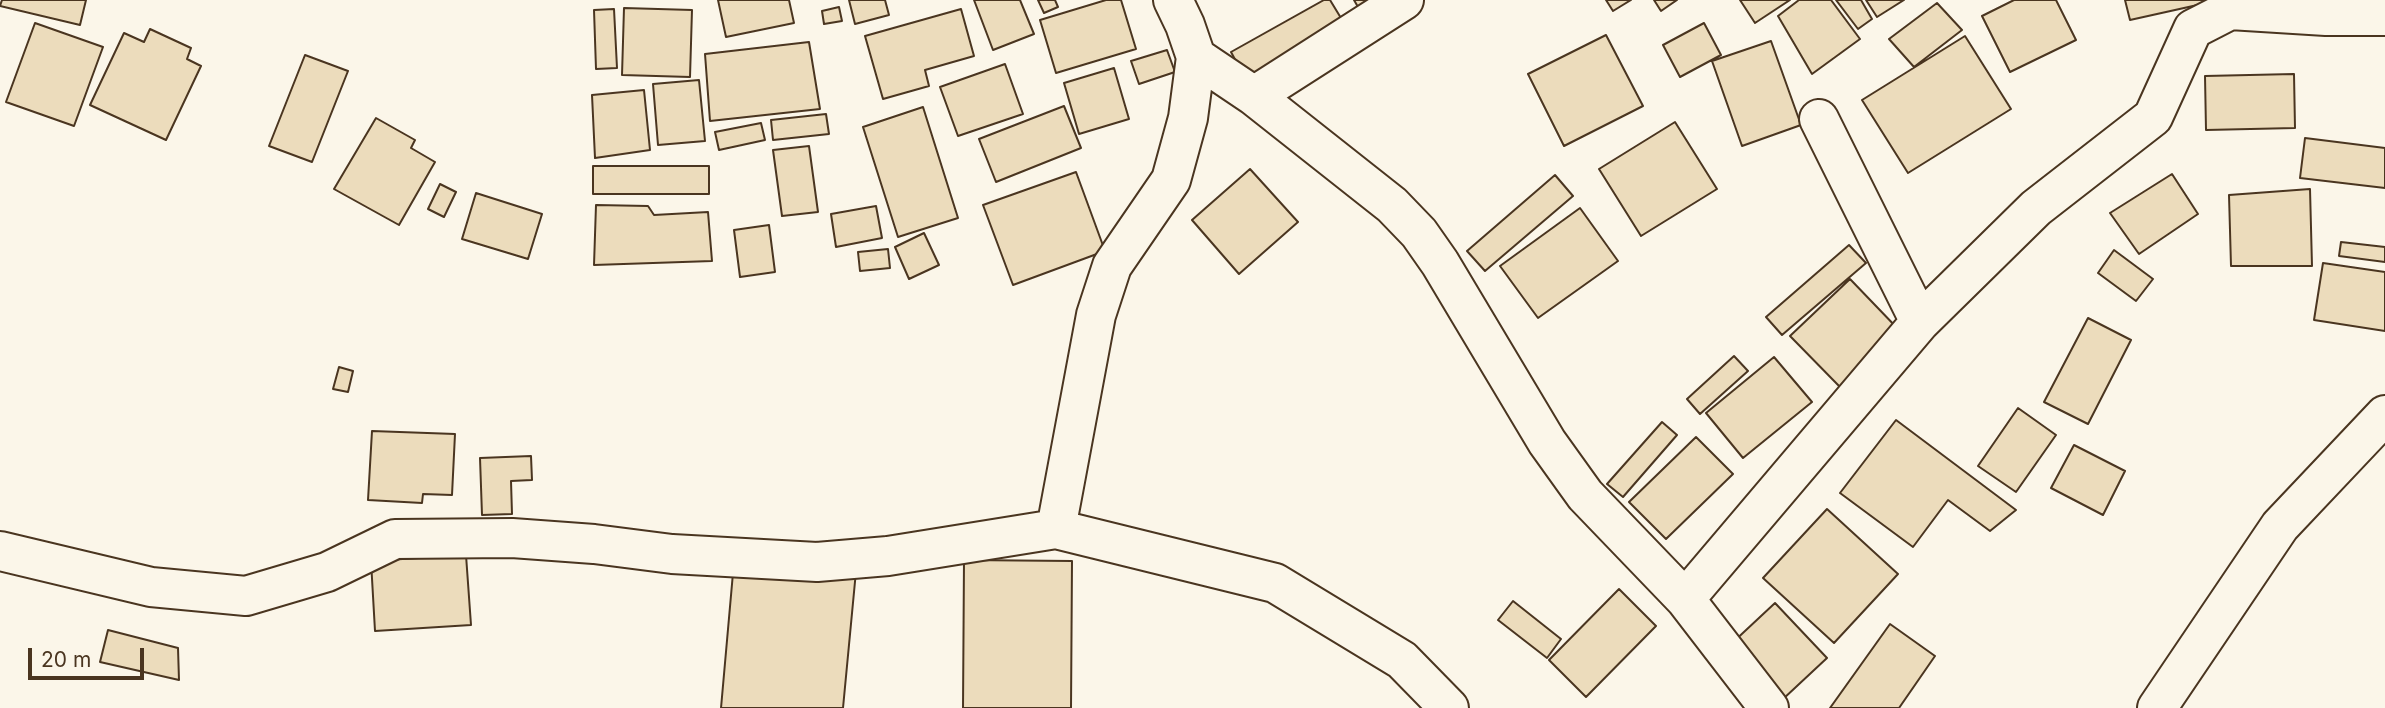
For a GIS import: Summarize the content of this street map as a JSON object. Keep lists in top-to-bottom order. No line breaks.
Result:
{"scale_bar":"20 m"}
